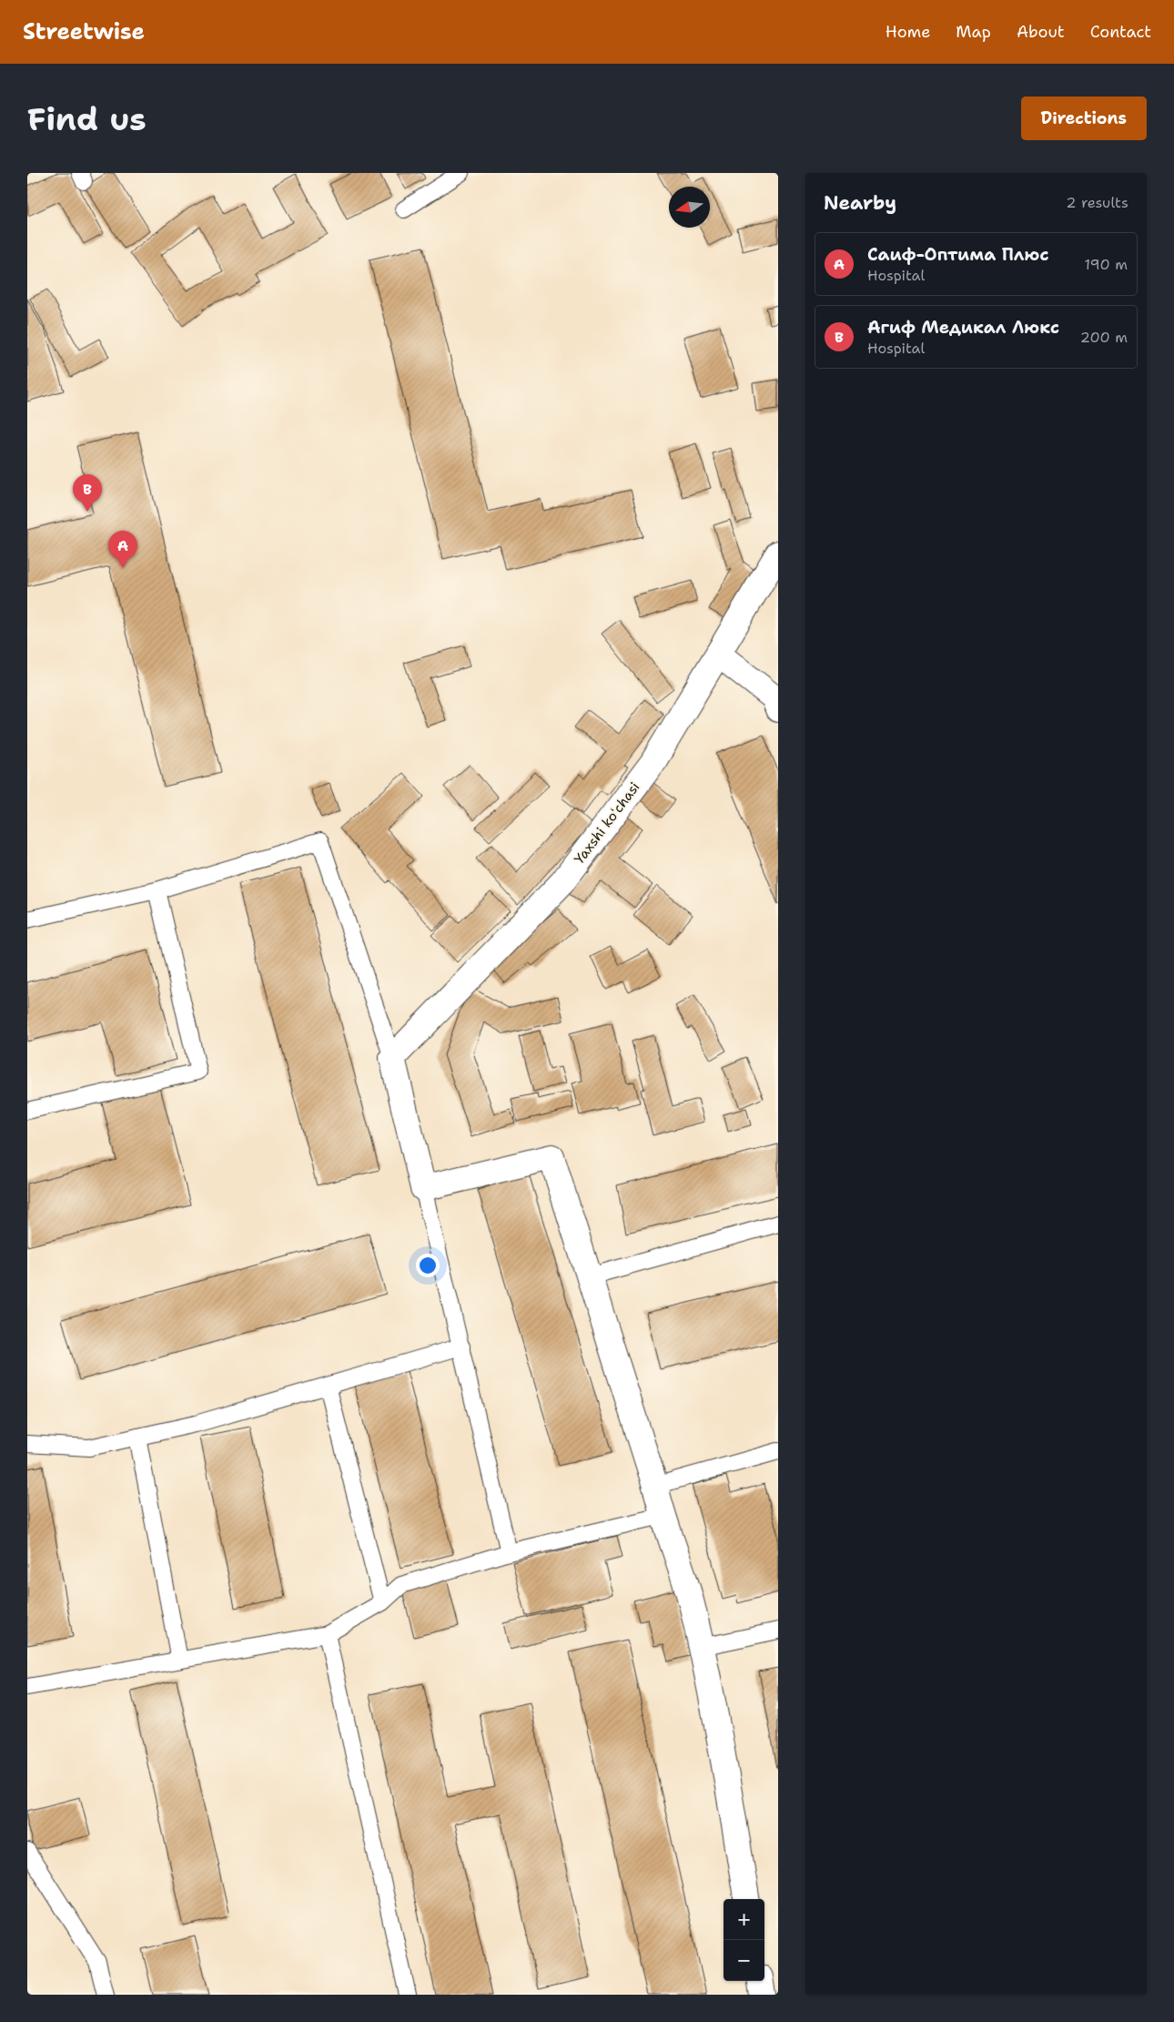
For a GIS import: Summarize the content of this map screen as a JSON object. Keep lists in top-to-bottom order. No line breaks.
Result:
{"streets":{"street":["Yaxshi koʻchasi"]},"north":"left","page":{"header":"Streetwise","nav":["Home","Map","About","Contact"],"buttons":"Directions","title":"Find us","heading":["Nearby","2 results"],"list":[{"mark":"A","name":"Саиф-Оптима Плюс","note":"Hospital","value":"190 m"},{"mark":"B","name":"Агиф Медикал Люкс","note":"Hospital","value":"200 m"}],"pins":["B","A"],"map_buttons":["+","−"]}}
